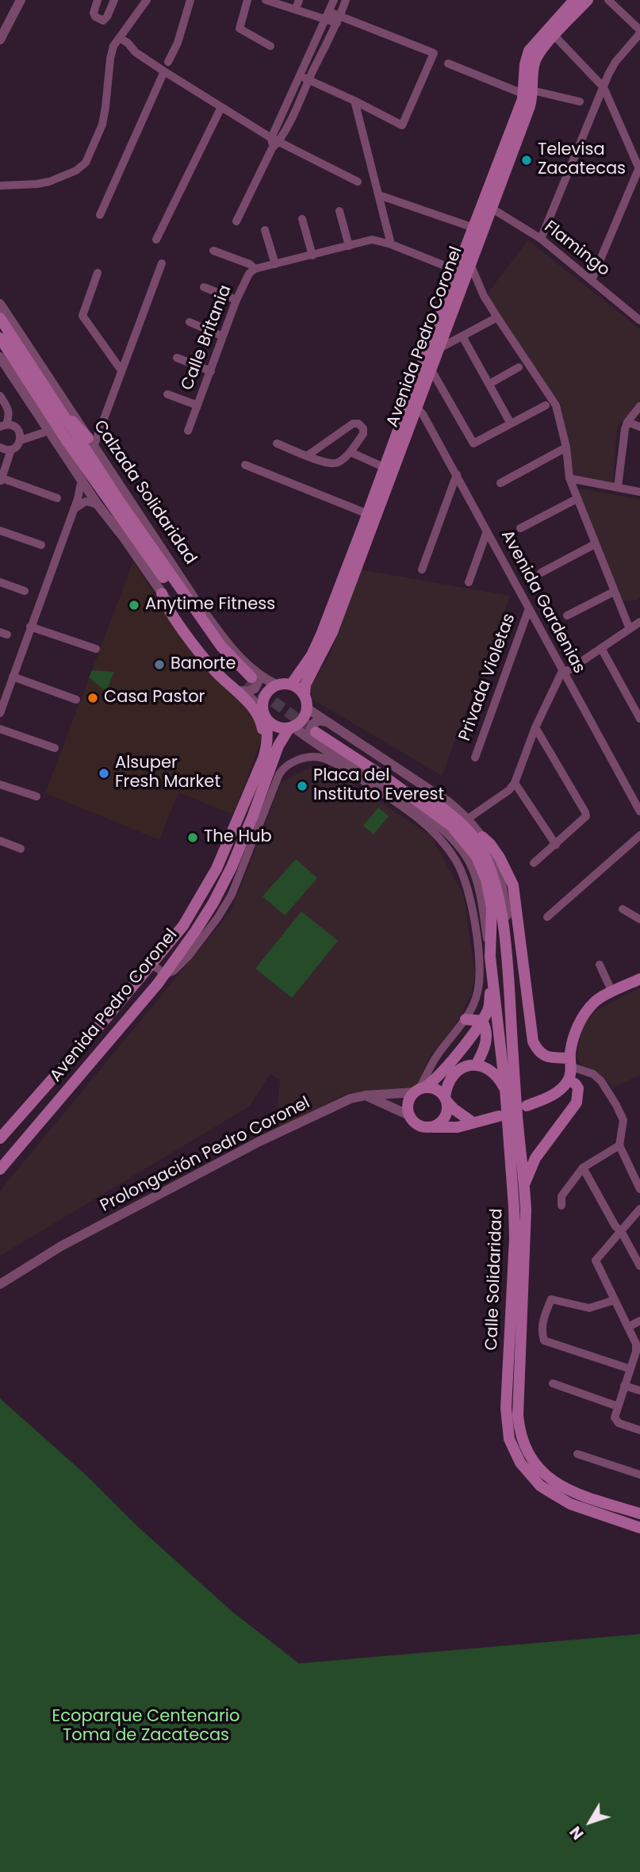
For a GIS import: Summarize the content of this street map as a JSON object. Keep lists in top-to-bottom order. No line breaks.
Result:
{"streets":{"main road":["Avenida Pedro Coronel","Calzada Solidaridad","Calle Solidaridad"],"street":["Flamingo","Calle Britania","Avenida Gardenias","Privada Violetas","Prolongación Pedro Coronel"]},"crossings":[["Flamingo","Avenida Pedro Coronel"],["Avenida Pedro Coronel","Calzada Solidaridad"],["Avenida Pedro Coronel","Avenida Gardenias"],["Avenida Gardenias","Privada Violetas"]],"parks":["Ecoparque Centenario Toma de Zacatecas"],"places":["Televisa Zacatecas","Anytime Fitness","Banorte","Casa Pastor","Alsuper Fresh Market","Placa del Instituto Everest","The Hub"],"north":"bottom left"}
